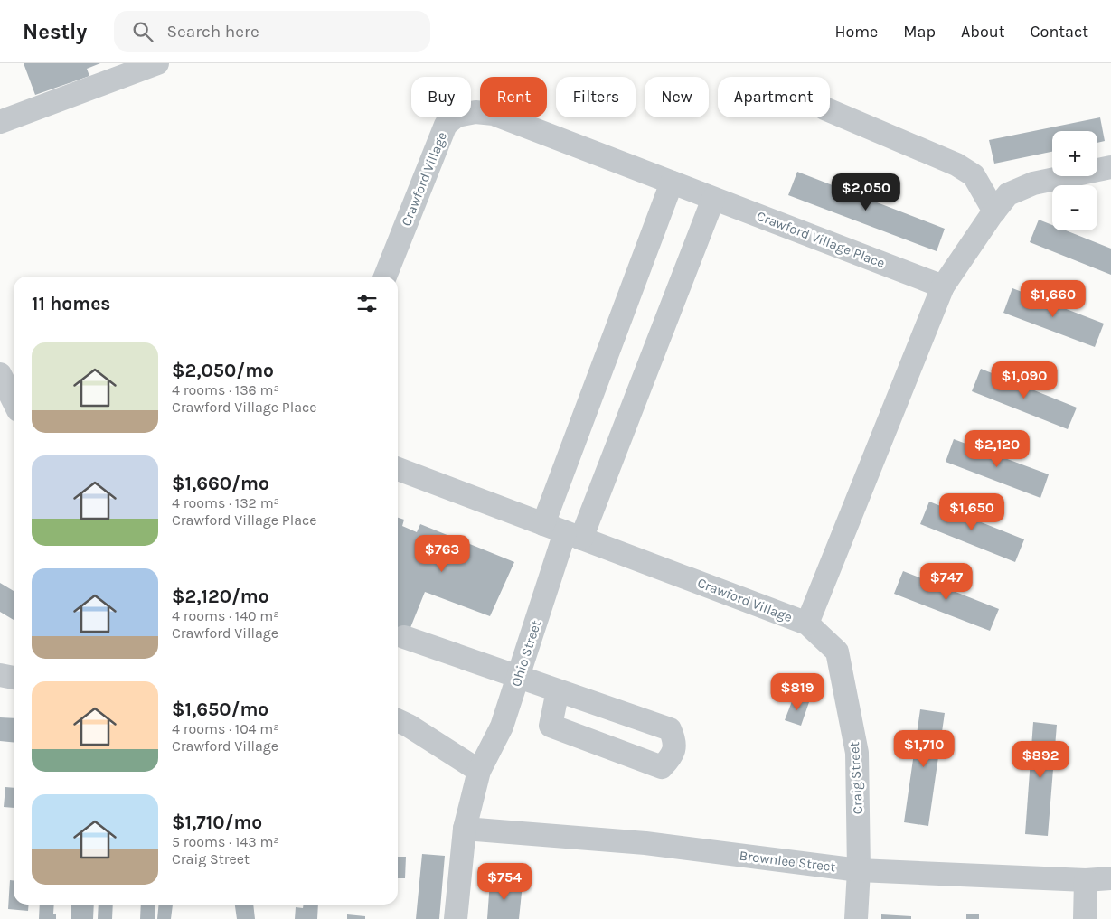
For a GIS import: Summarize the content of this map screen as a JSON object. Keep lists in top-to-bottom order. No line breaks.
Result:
{"streets":{"street":["Crawford Village","Crawford Village Place","Ohio Street","Craig Street","Brownlee Street"]},"crossings":[["Crawford Village","Crawford Village Place"],["Crawford Village","Ohio Street"],["Crawford Village","Craig Street"],["Crawford Village Place","Ohio Street"],["Ohio Street","Brownlee Street"],["Craig Street","Brownlee Street"]],"page":{"header":"Nestly","search":"Search here","nav":["Home","Map","About","Contact"],"chip":["Buy","Rent","Filters","New","Apartment"],"map_buttons":["+","−"],"price":["$2,050","$1,660","$1,090","$2,120","$1,650","$763","$747","$819","$1,710","$892","$754"],"heading":"11 homes","list":[{"name":"$2,050/mo","note":"4 rooms · 136 m² · Crawford Village Place"},{"name":"$1,660/mo","note":"4 rooms · 132 m² · Crawford Village Place"},{"name":"$2,120/mo","note":"4 rooms · 140 m² · Crawford Village"},{"name":"$1,650/mo","note":"4 rooms · 104 m² · Crawford Village"},{"name":"$1,710/mo","note":"5 rooms · 143 m² · Craig Street"}]}}
